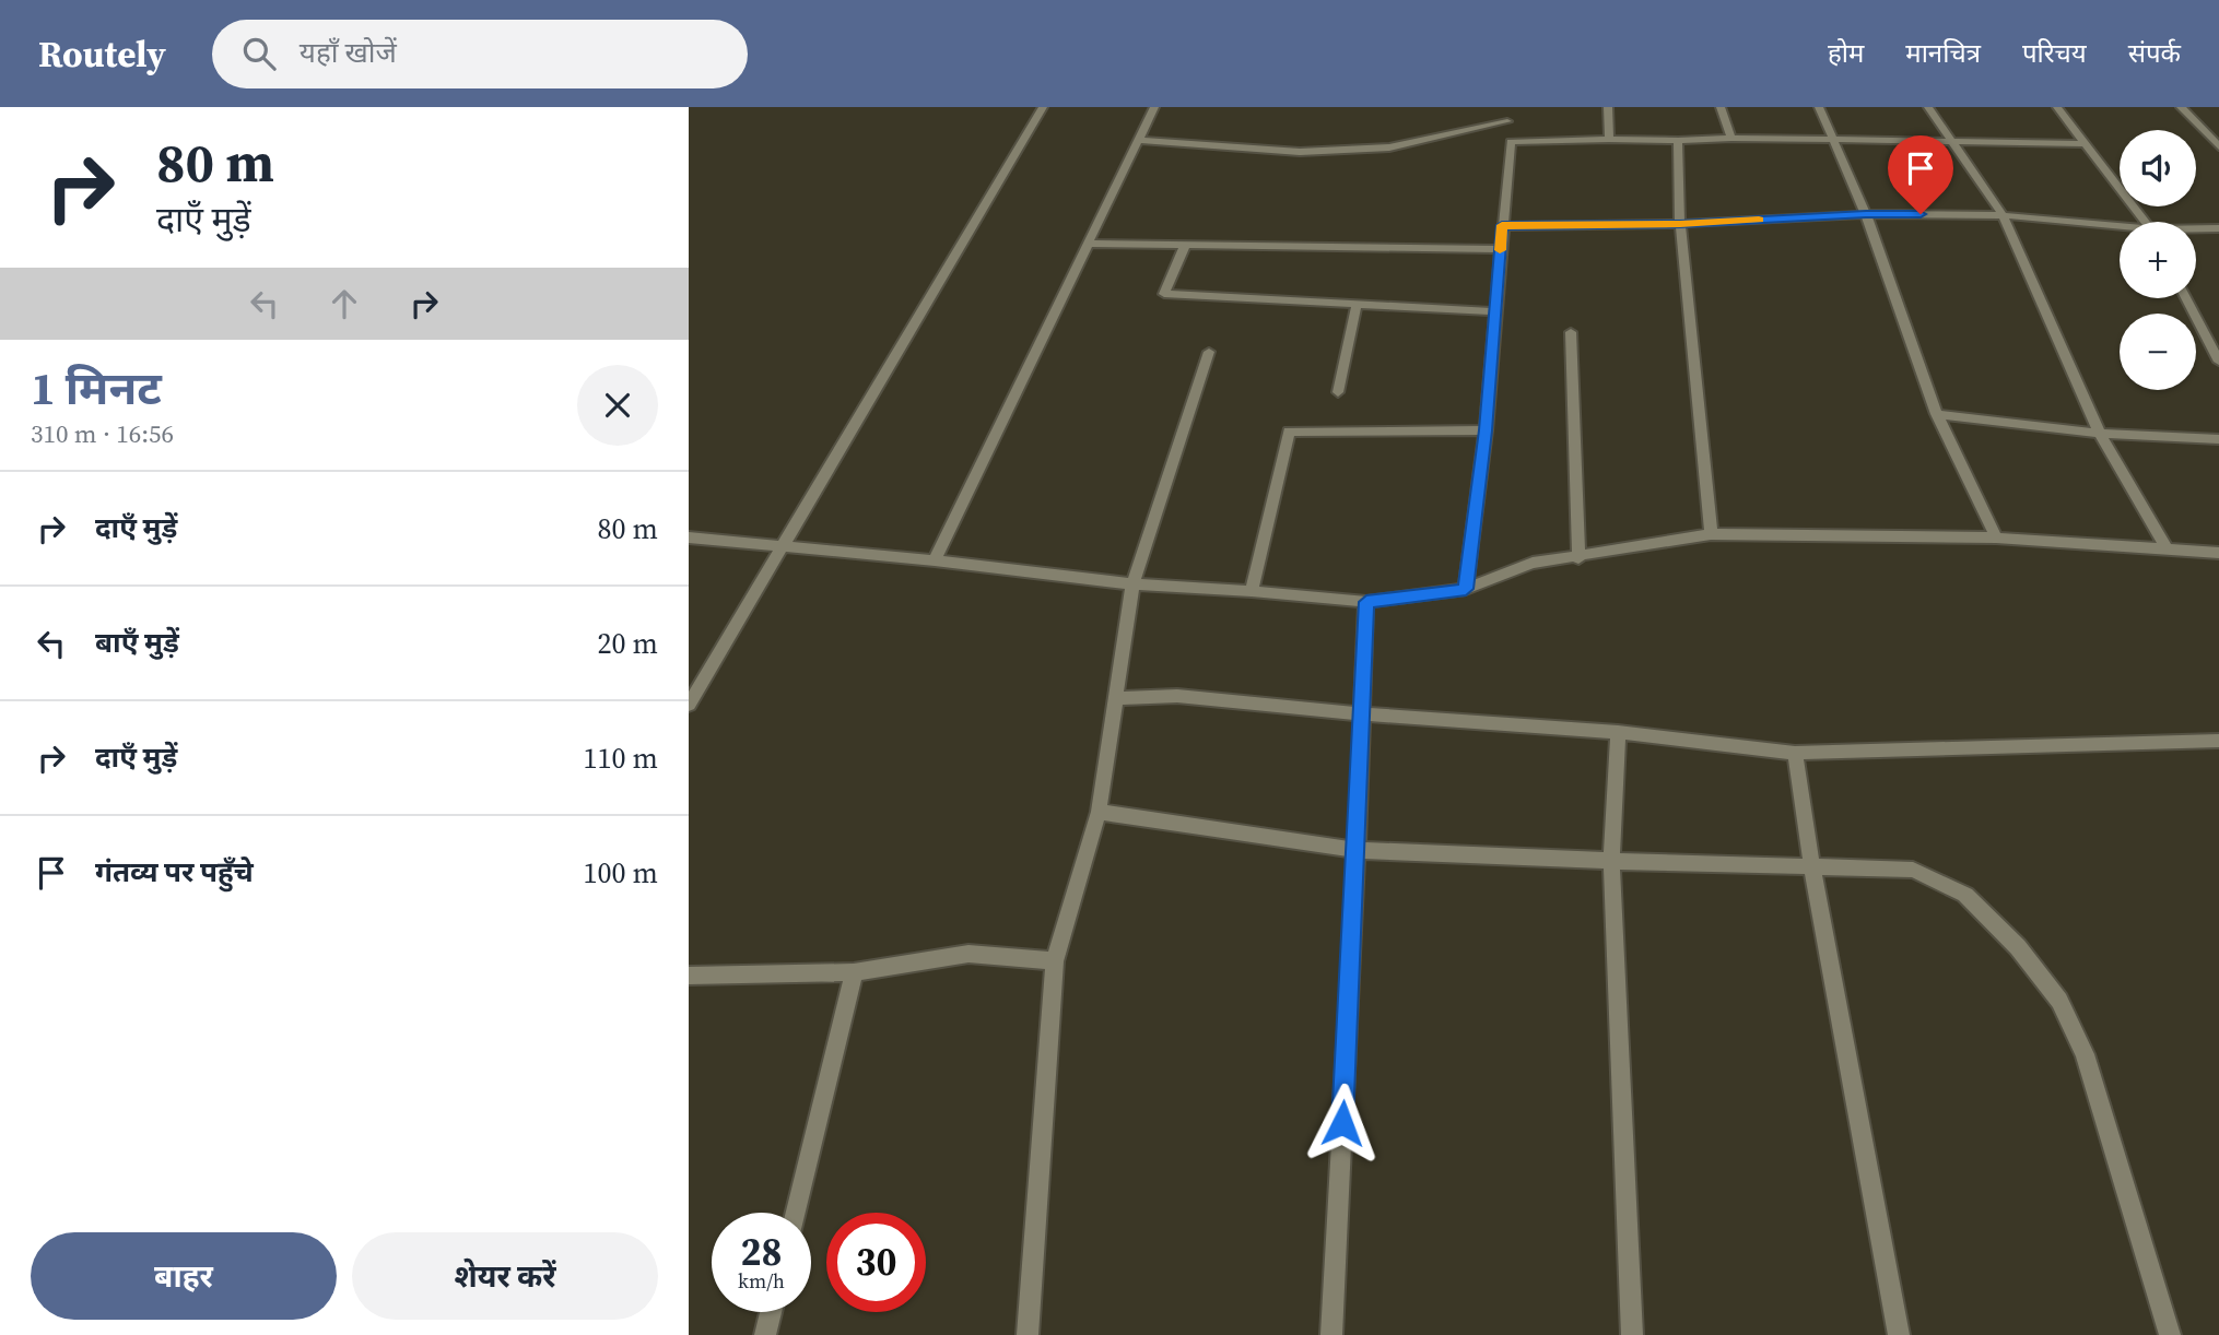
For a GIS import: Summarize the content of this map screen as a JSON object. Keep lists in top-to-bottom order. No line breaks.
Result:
{"page":{"header":"Routely","search":"यहाँ खोजें","nav":["होम","मानचित्र","परिचय","संपर्क"],"turn":["80 m","दाएँ मुड़ें"],"map_buttons":["+","−"],"heading":["1 मिनट","310 m · 16:56"],"list":[{"name":"दाएँ मुड़ें","value":"80 m"},{"name":"बाएँ मुड़ें","value":"20 m"},{"name":"दाएँ मुड़ें","value":"110 m"},{"name":"गंतव्य पर पहुँचे","value":"100 m"}],"speed":"28 km/h","limit":"30","buttons":["बाहर","शेयर करें"]}}
